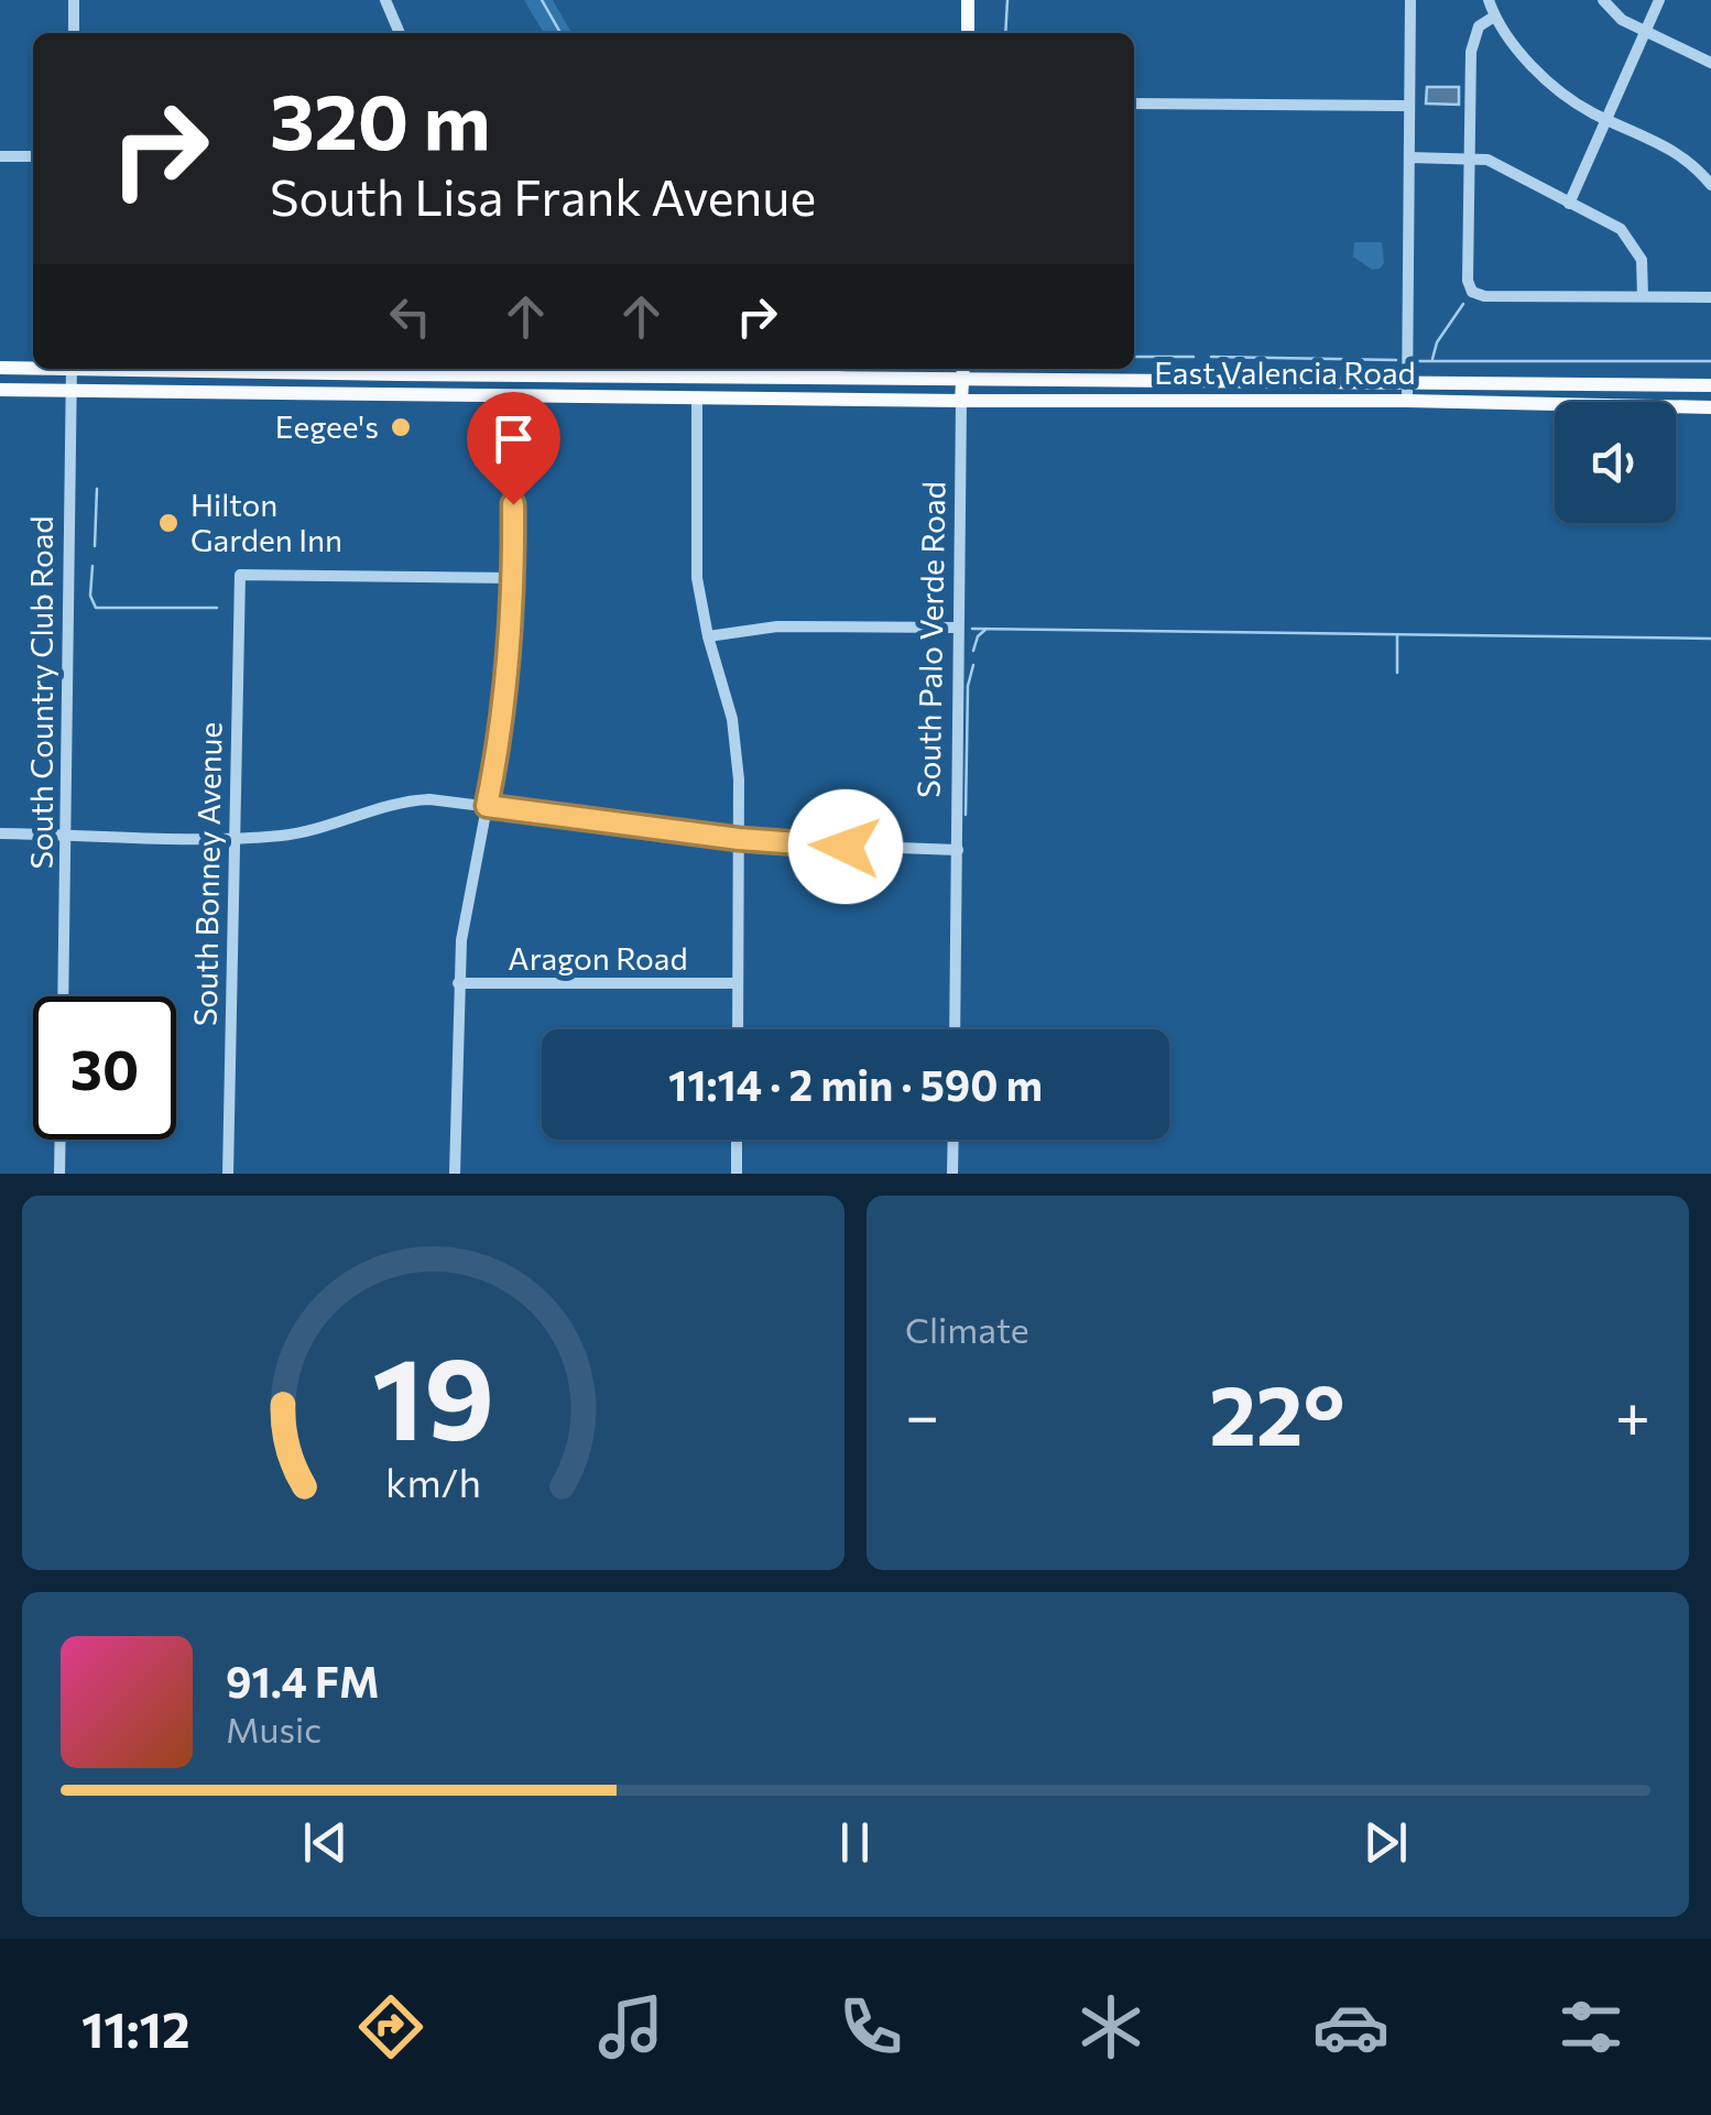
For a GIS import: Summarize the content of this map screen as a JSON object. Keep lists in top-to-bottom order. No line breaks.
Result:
{"streets":{"main road":["East Valencia Road","South Palo Verde Road"],"street":["South Country Club Road","South Bonney Avenue","Aragon Road"]},"crossings":[["East Valencia Road","South Palo Verde Road"],["East Valencia Road","South Country Club Road"]],"places":["Eegee's","Hilton Garden Inn"],"page":{"turn":["320 m","South Lisa Frank Avenue"],"limit":"30","trip":"11:14 · 2 min · 590 m","tile":"Climate","heat":["−","22°","+"],"song":["91.4 FM","Music"],"tabs":"11:12","gauge":["19","km/h"]}}
